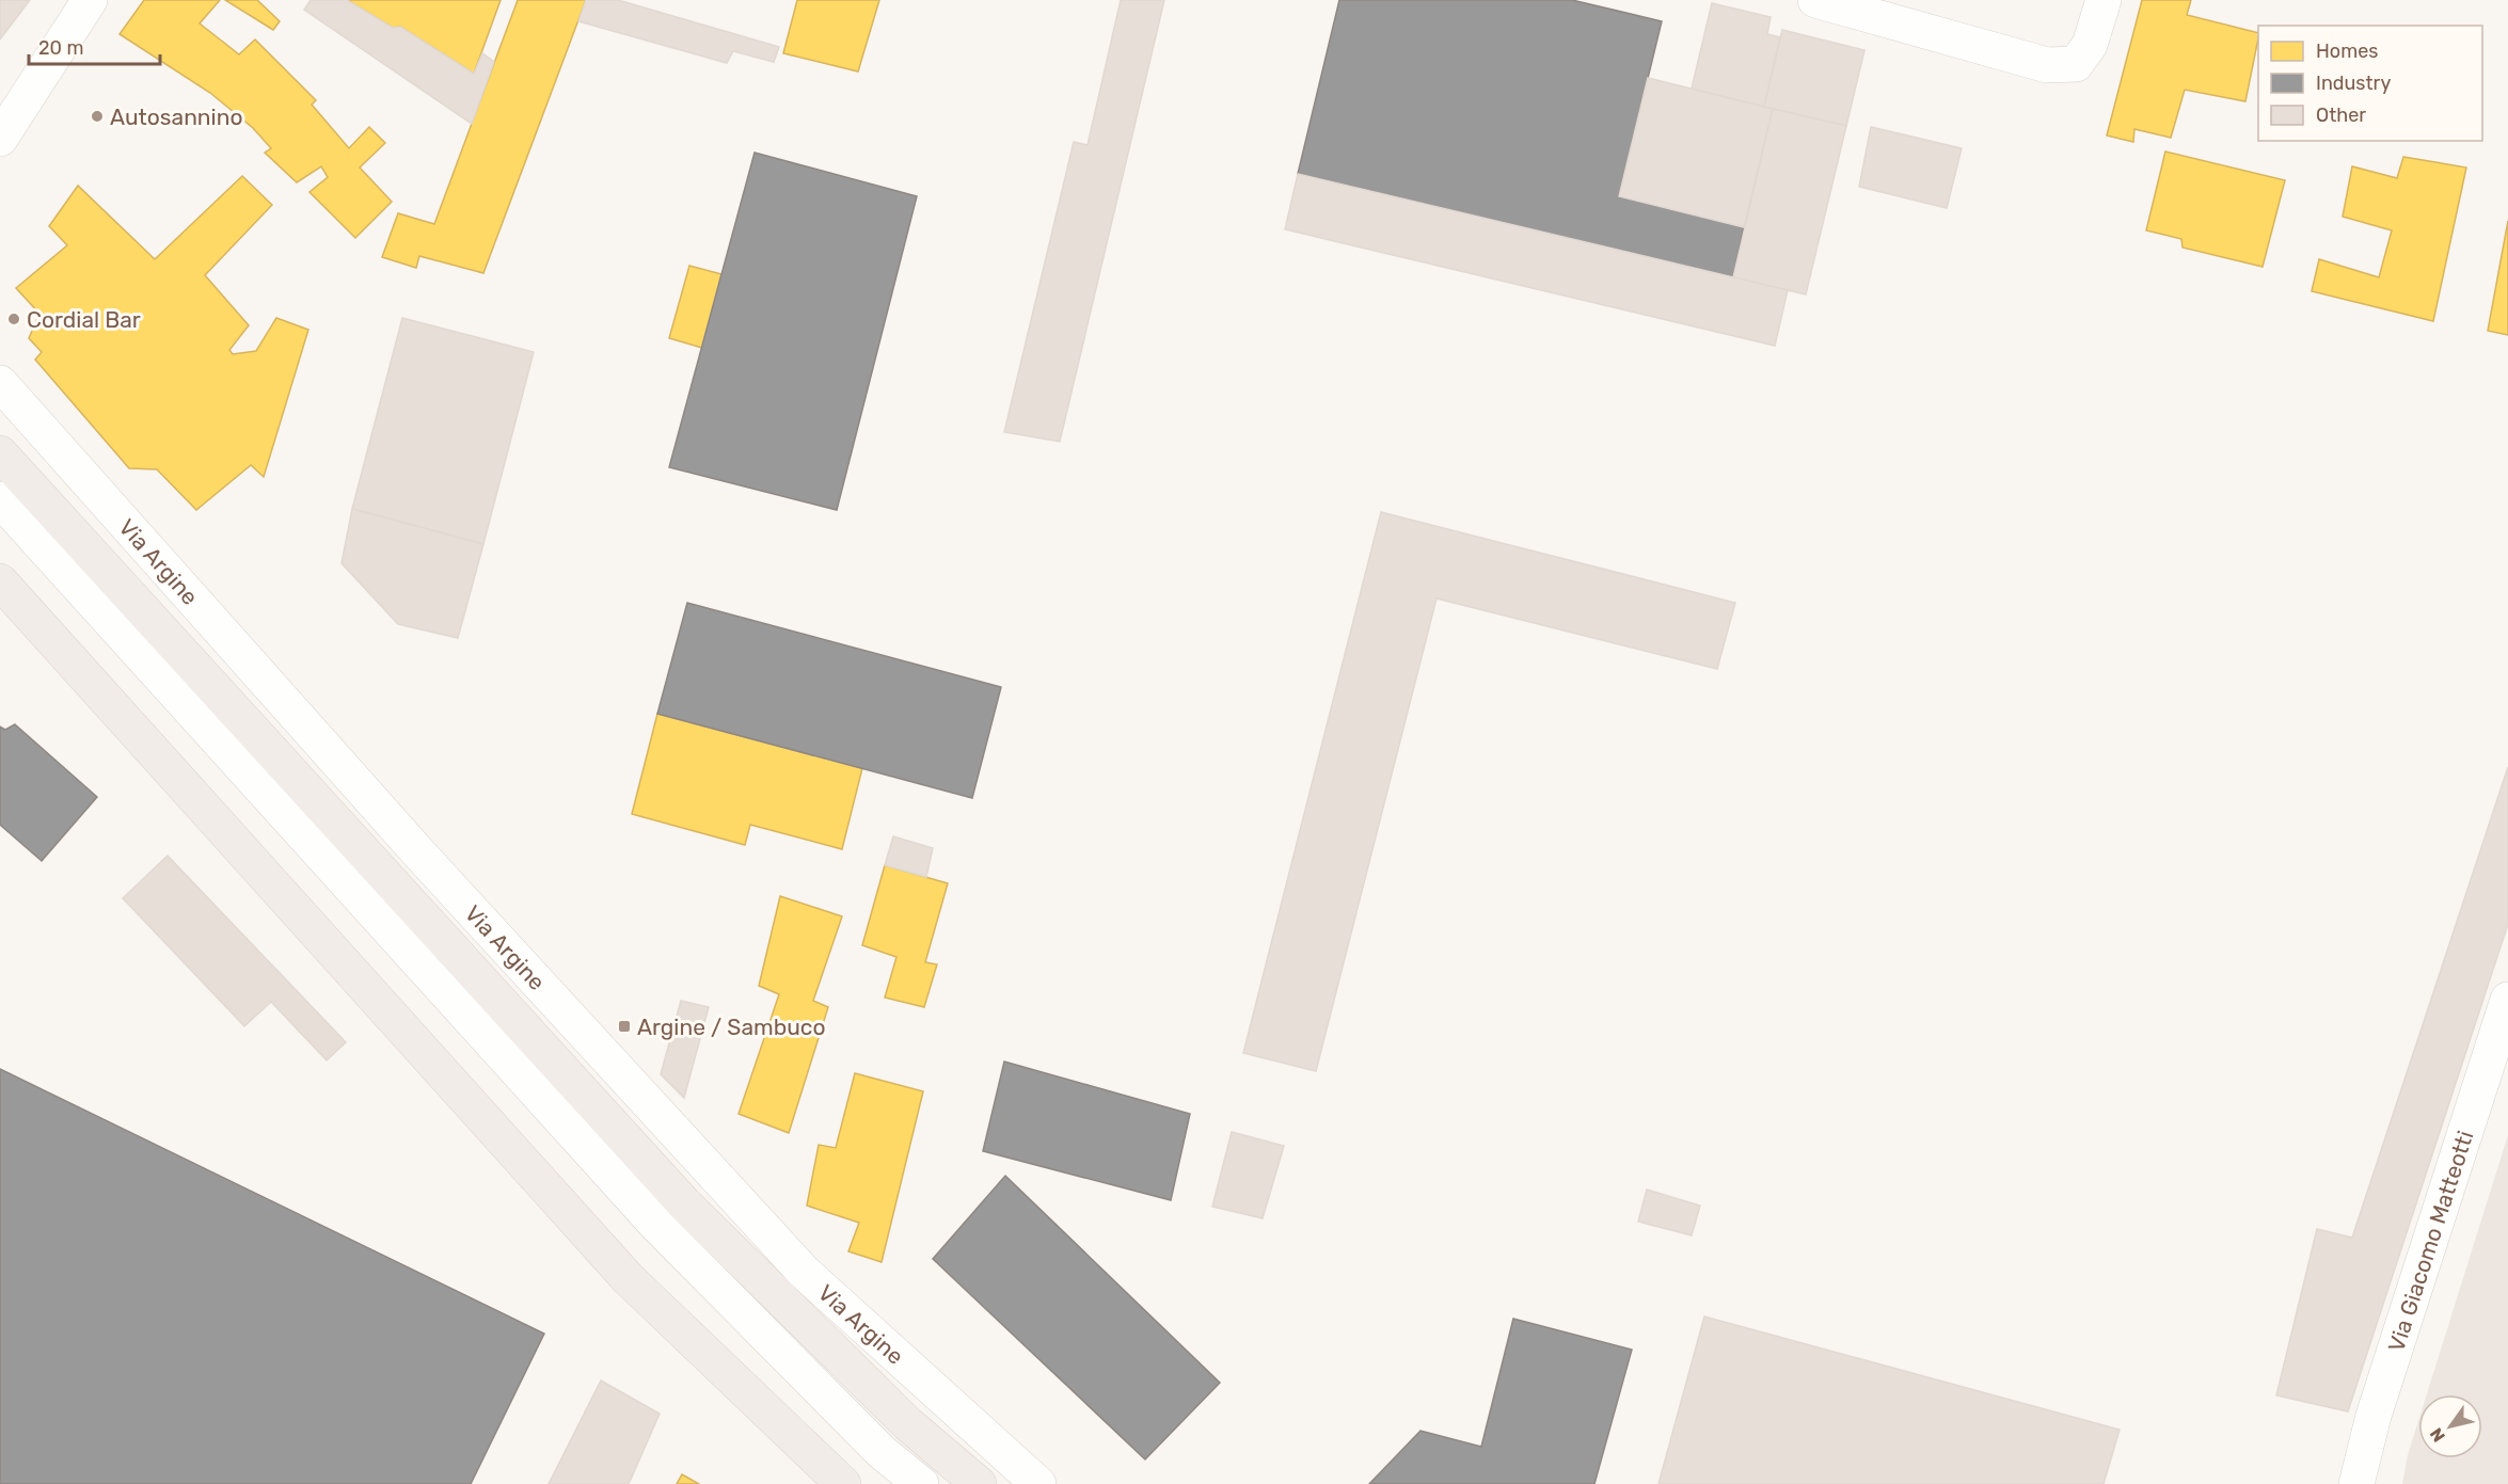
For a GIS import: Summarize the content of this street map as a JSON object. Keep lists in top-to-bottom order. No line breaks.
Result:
{"streets":{"street":["Via Argine","Via Giacomo Matteotti"]},"places":{"other":["Autosannino","Cordial Bar"],"transit":["Argine / Sambuco"]},"legend":["Homes","Industry","Other"],"scale_bar":"20 m","north":"bottom left"}
